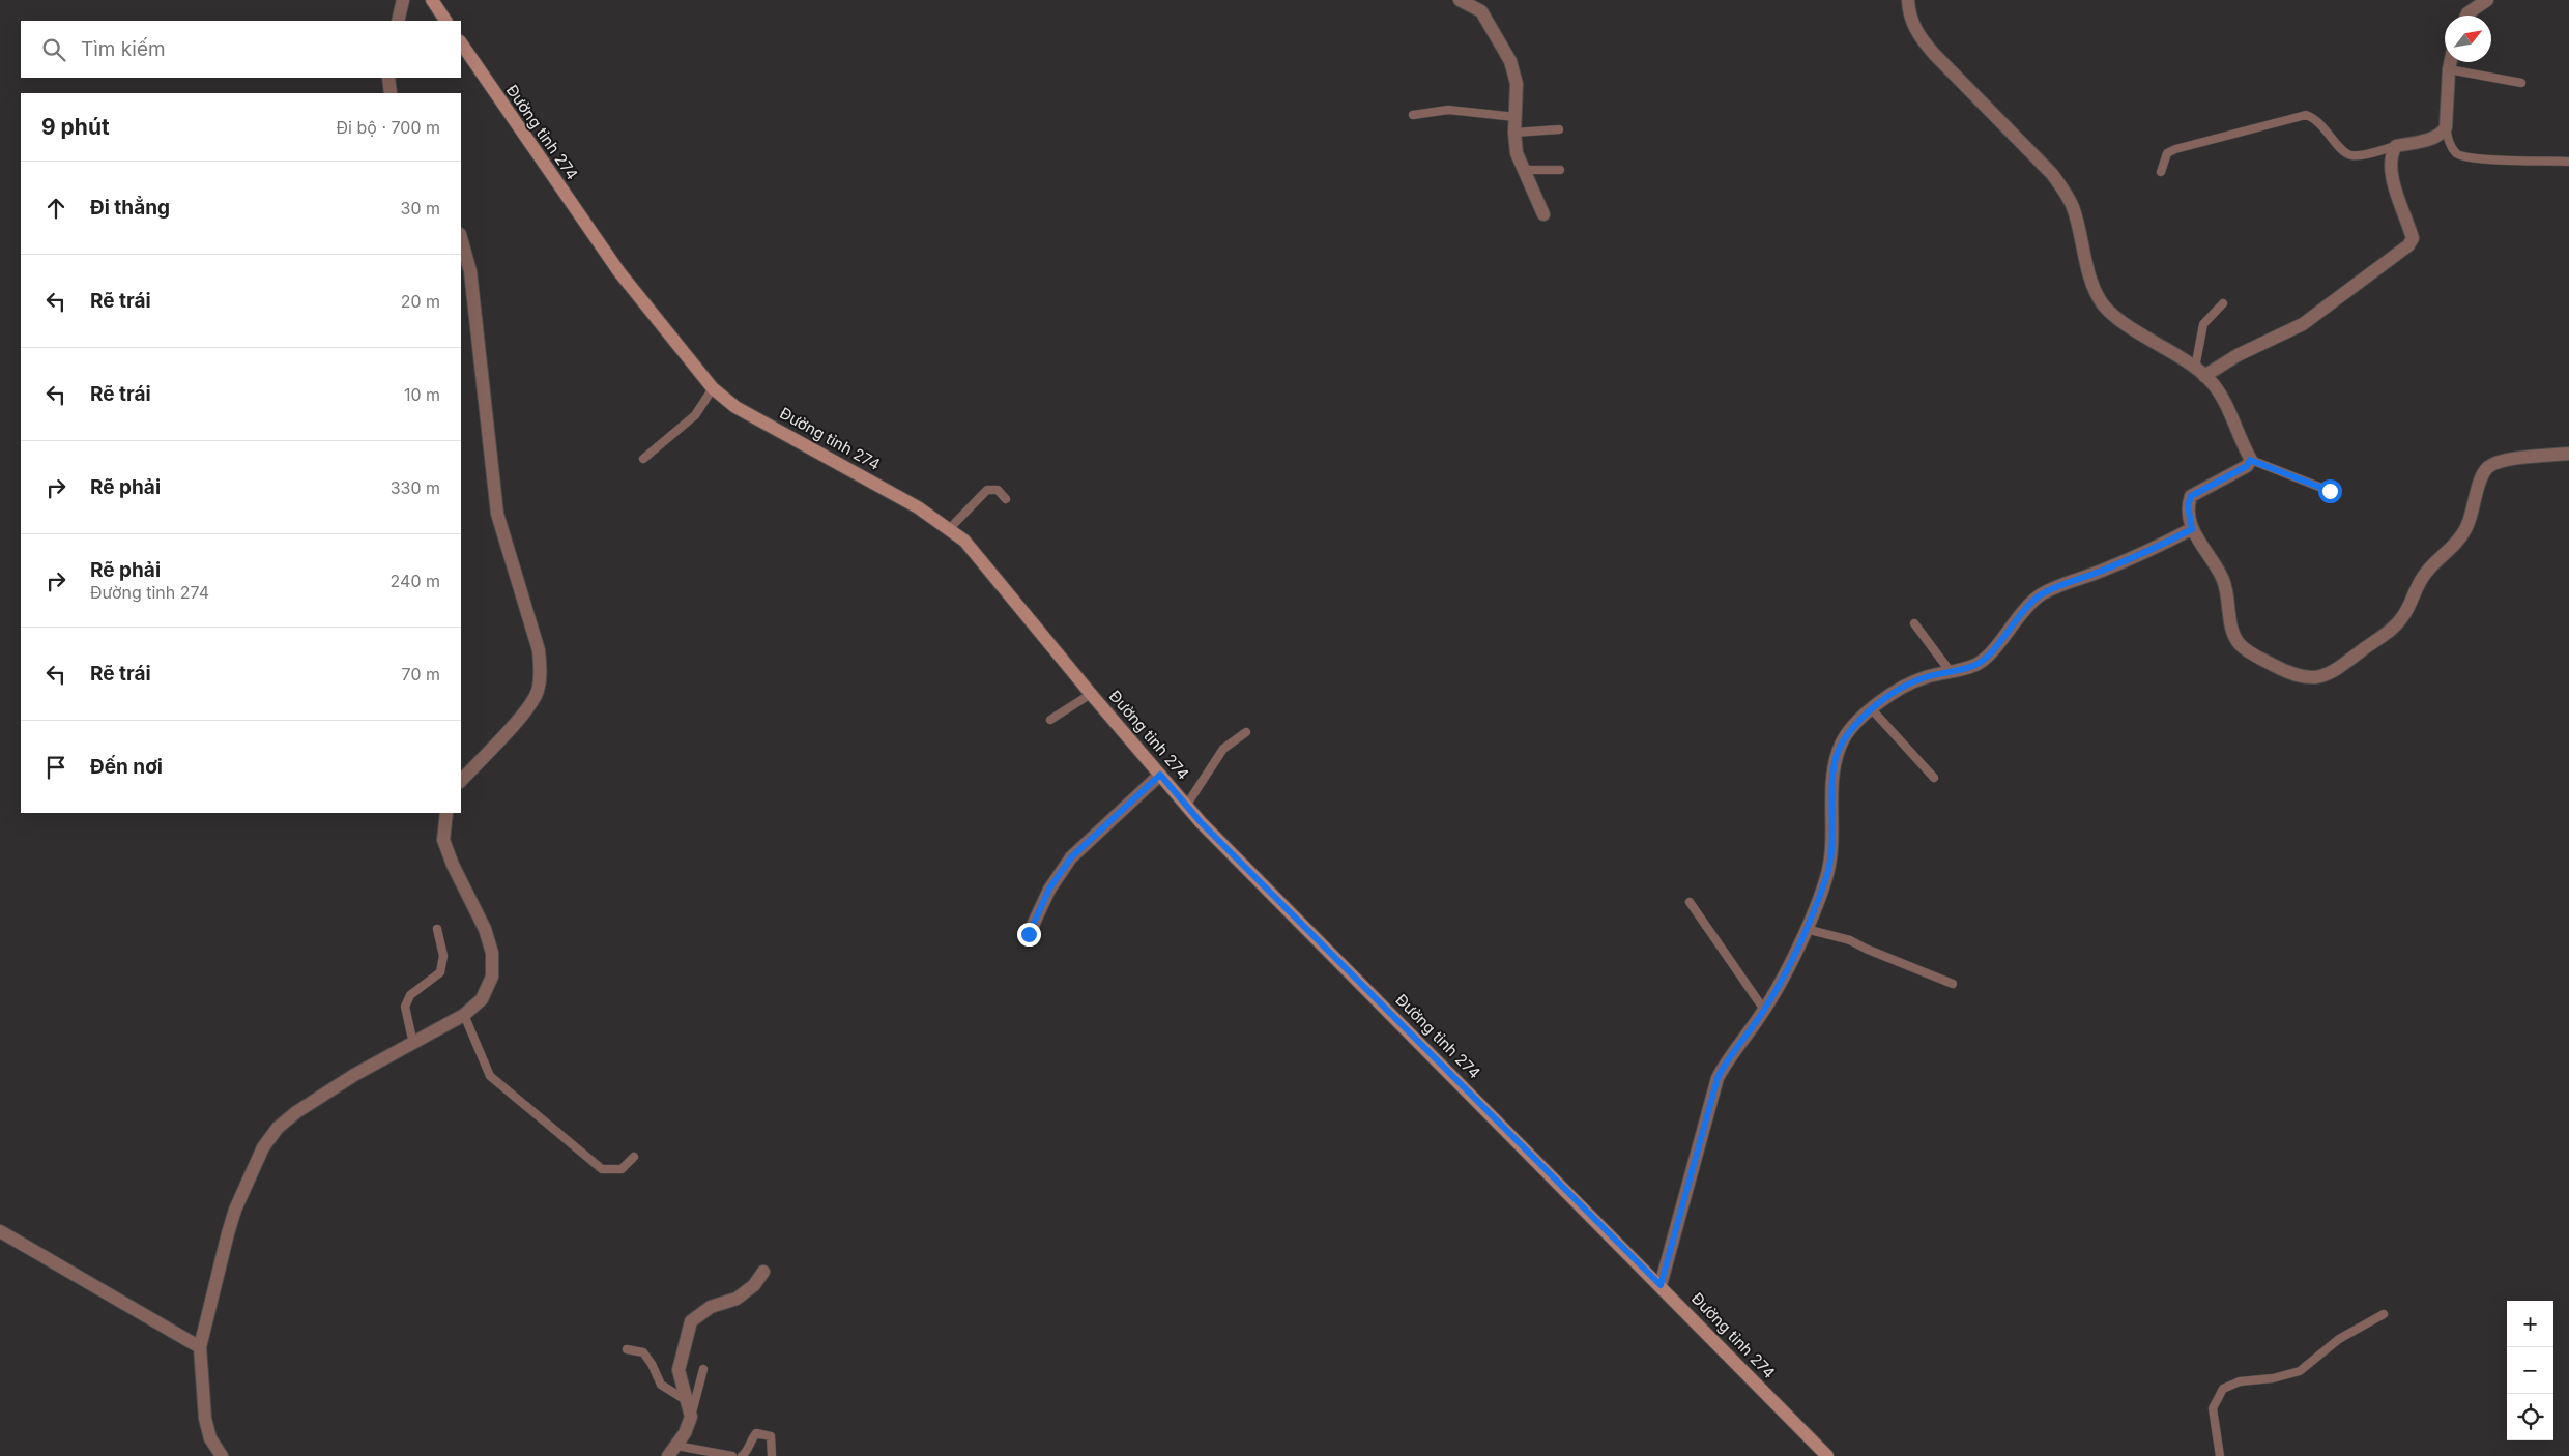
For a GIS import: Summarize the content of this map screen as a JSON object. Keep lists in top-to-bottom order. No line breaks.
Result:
{"streets":{"main road":["Đường tỉnh 274"]},"north":"top right","page":{"search":"Tìm kiếm","heading":["9 phút","Đi bộ · 700 m"],"list":[["Đi thẳng","30 m"],["Rẽ trái","20 m"],["Rẽ trái","10 m"],["Rẽ phải","330 m"],["Rẽ phải","Đường tỉnh 274","240 m"],["Rẽ trái","70 m"],"Đến nơi"],"map_buttons":["+","−"]}}
